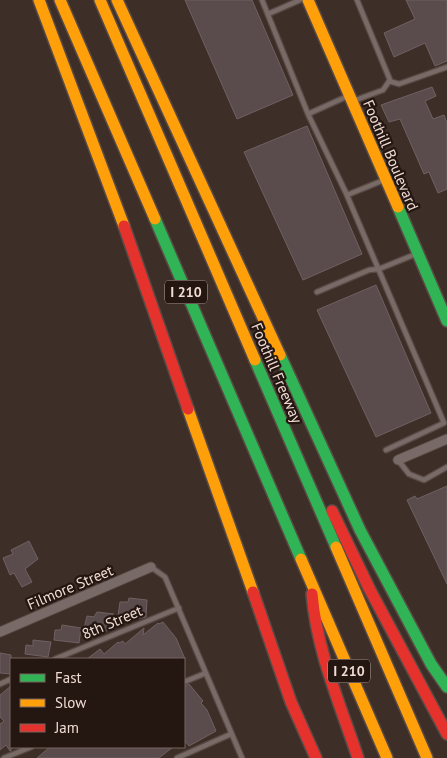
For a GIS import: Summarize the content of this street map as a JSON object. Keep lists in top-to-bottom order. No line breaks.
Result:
{"streets":{"main road":["Foothill Boulevard","I 210","Foothill Freeway"],"street":["Filmore Street"],"lane":["8th Street"]},"legend":["Fast","Slow","Jam"]}
